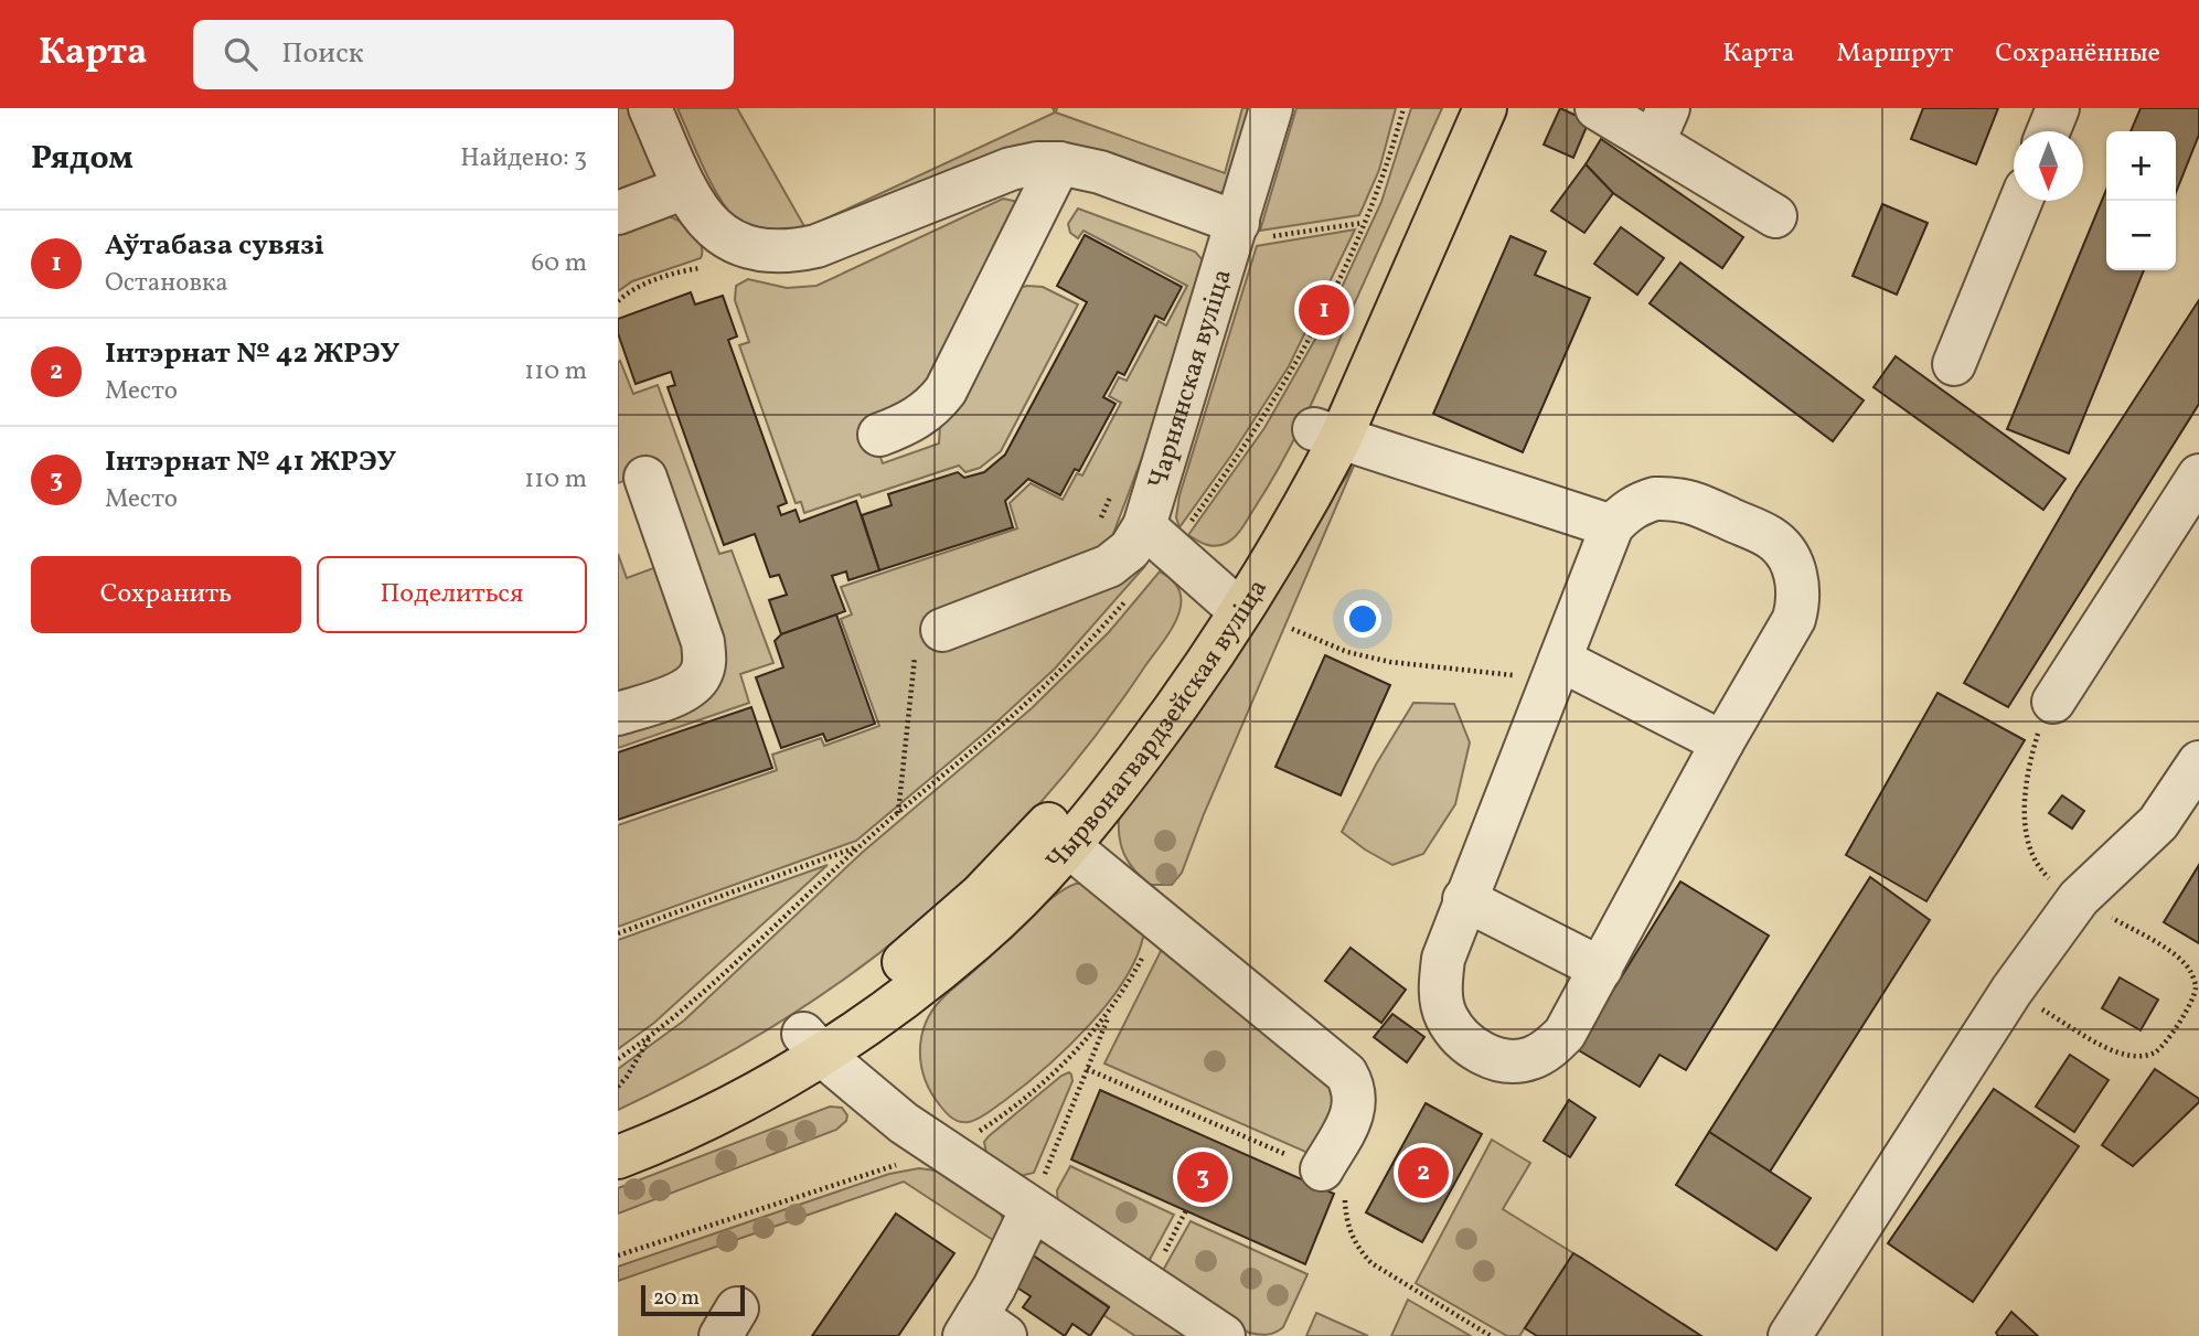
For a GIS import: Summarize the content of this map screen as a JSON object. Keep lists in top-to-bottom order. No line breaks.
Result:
{"streets":{"main road":["Чырвонагвардзейская вуліца"],"street":["Чарнянская вуліца"]},"scale_bar":"20 m","north":"bottom","page":{"header":"Карта","search":"Поиск","nav":["Карта","Маршрут","Сохранённые"],"heading":["Рядом","Найдено: 3"],"map_buttons":["+","−"],"list":[{"mark":"1","name":"Аўтабаза сувязі","note":"Остановка","value":"60 m"},{"mark":"2","name":"Інтэрнат № 42 ЖРЭУ","note":"Место","value":"110 m"},{"mark":"3","name":"Інтэрнат № 41 ЖРЭУ","note":"Место","value":"110 m"}],"pins":["1","2","3"],"buttons":["Сохранить","Поделиться"],"scale":"20 m"}}
